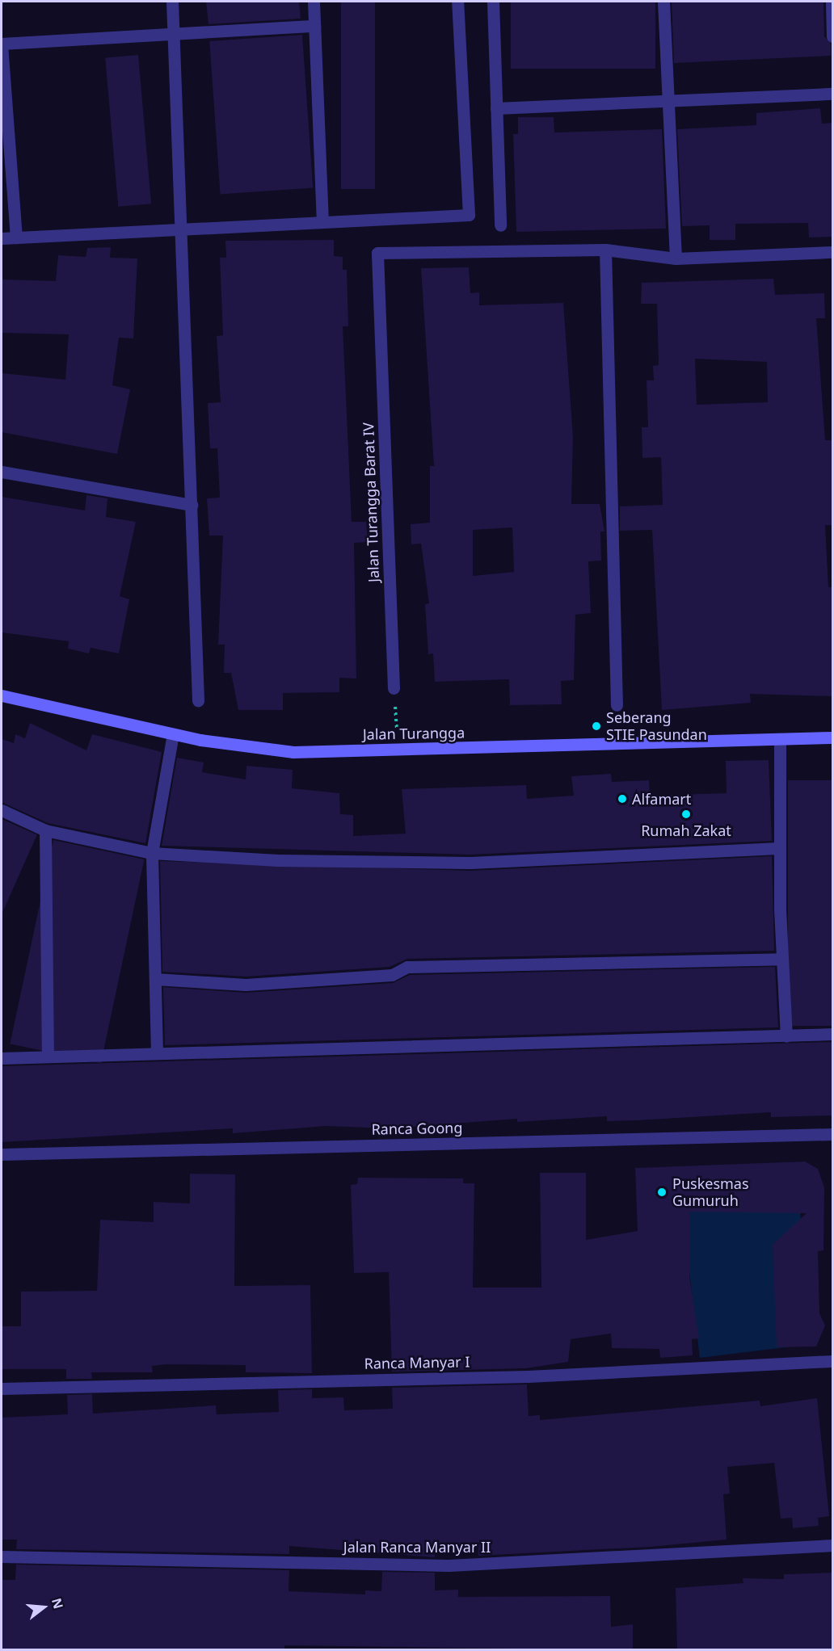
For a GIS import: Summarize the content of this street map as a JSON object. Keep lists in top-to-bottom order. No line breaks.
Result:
{"streets":{"main road":["Jalan Turangga"],"street":["Jalan Turangga Barat IV","Ranca Goong","Ranca Manyar I","Jalan Ranca Manyar II"]},"places":["Seberang STIE Pasundan","Alfamart","Rumah Zakat","Puskesmas Gumuruh"],"north":"right"}
